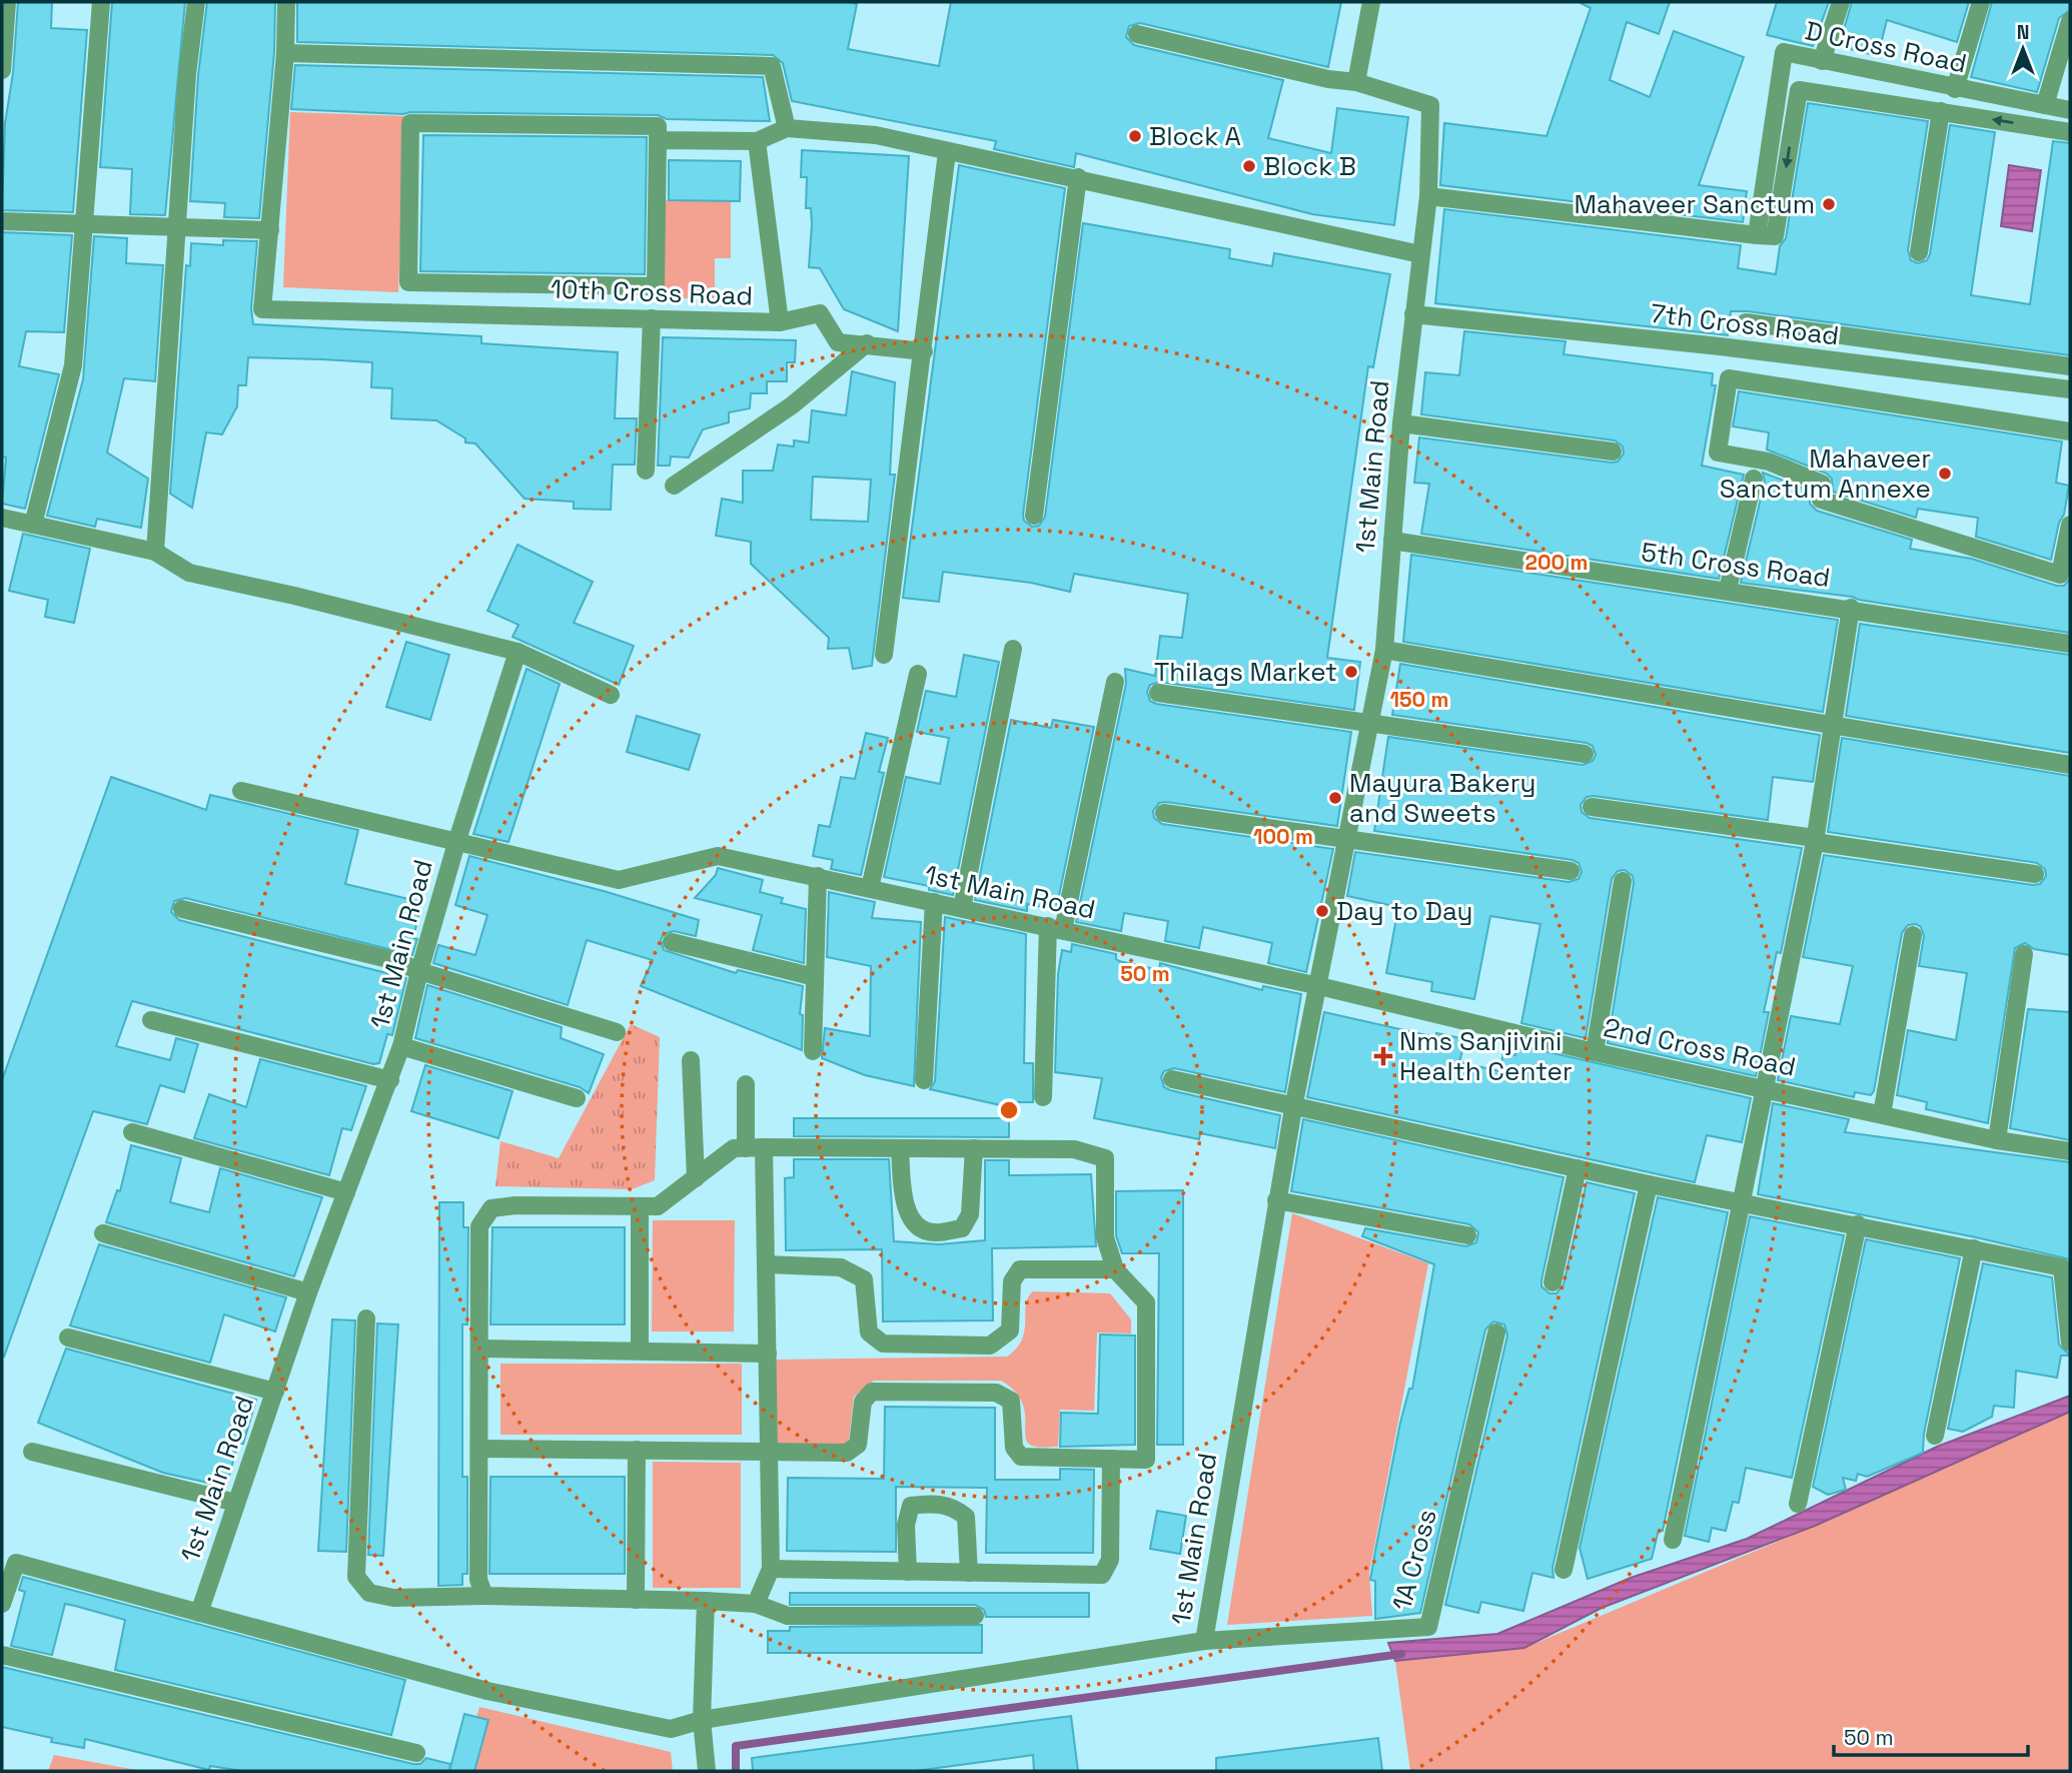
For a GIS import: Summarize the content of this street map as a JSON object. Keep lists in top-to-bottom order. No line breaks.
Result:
{"streets":{"street":["D Cross Road","10th Cross Road","7th Cross Road","1st Main Road","5th Cross Road","2nd Cross Road","1A Cross"]},"crossings":[["7th Cross Road","1st Main Road"],["1st Main Road","5th Cross Road"],["1st Main Road","2nd Cross Road"],["1st Main Road","1A Cross"]],"places":{"other":["Block A","Block B","Mahaveer Sanctum","Mahaveer Sanctum Annexe","Thilags Market","Mayura Bakery and Sweets","Day to Day"],"health":["Nms Sanjivini Health Center"]},"scale_bar":"50 m","north":"top","rings":["200 m","150 m","100 m","50 m"]}
